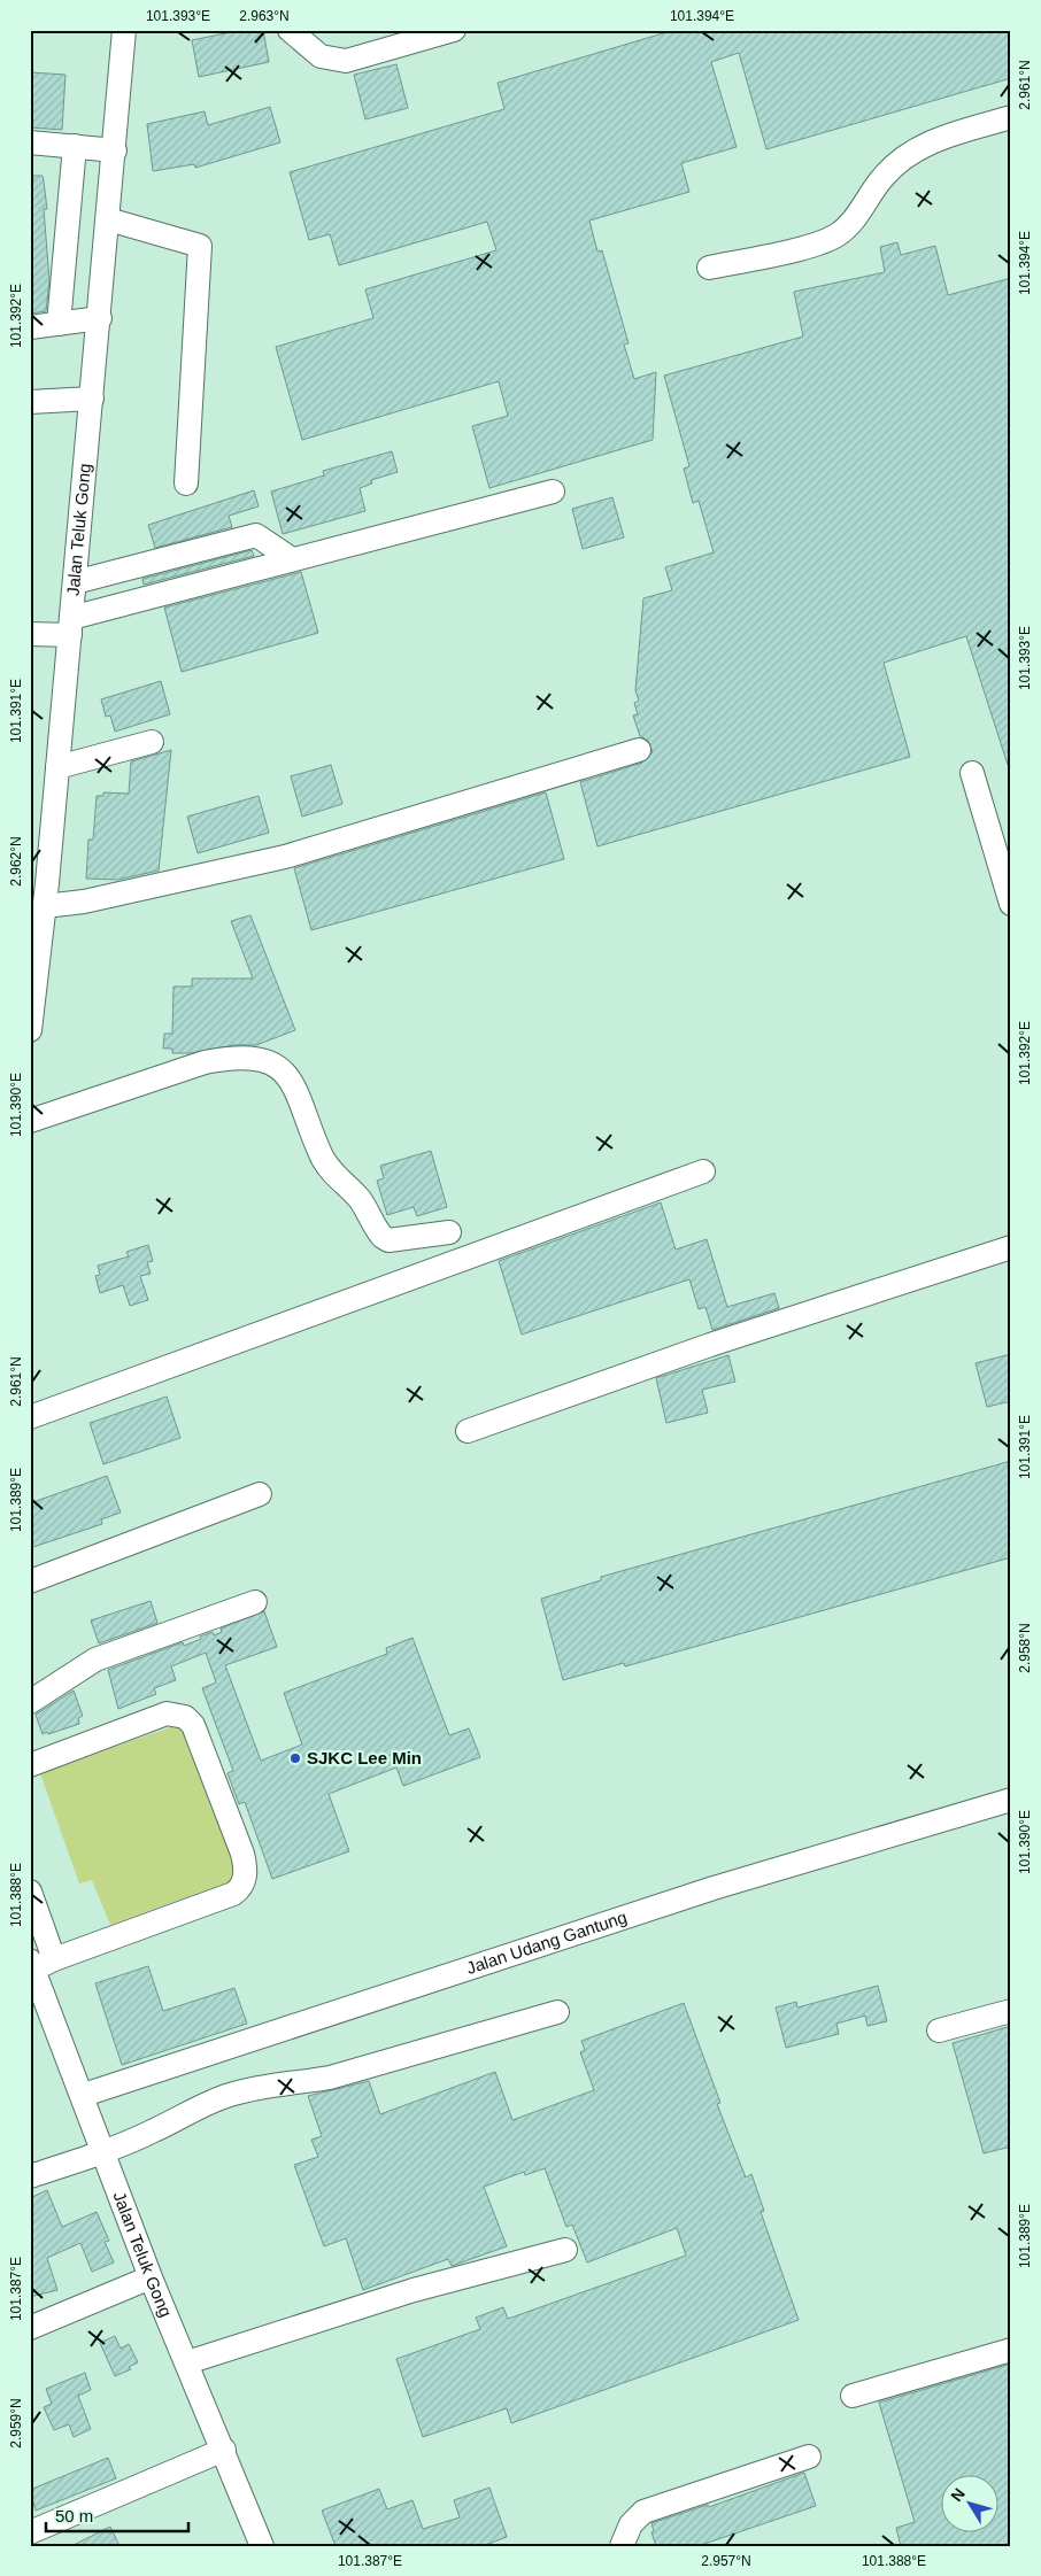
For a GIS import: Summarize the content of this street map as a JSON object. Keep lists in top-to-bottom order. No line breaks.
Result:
{"streets":{"street":["Jalan Teluk Gong","Jalan Udang Gantung"]},"crossings":[["Jalan Teluk Gong","Jalan Udang Gantung"]],"places":["SJKC Lee Min"],"scale_bar":"50 m","north":"top left","coordinates":["101.393°E","2.963°N","101.394°E","2.961°N","101.392°E","101.391°E","2.962°N","101.390°E","101.389°E","2.958°N","101.388°E","101.387°E","2.959°N","2.957°N"]}
